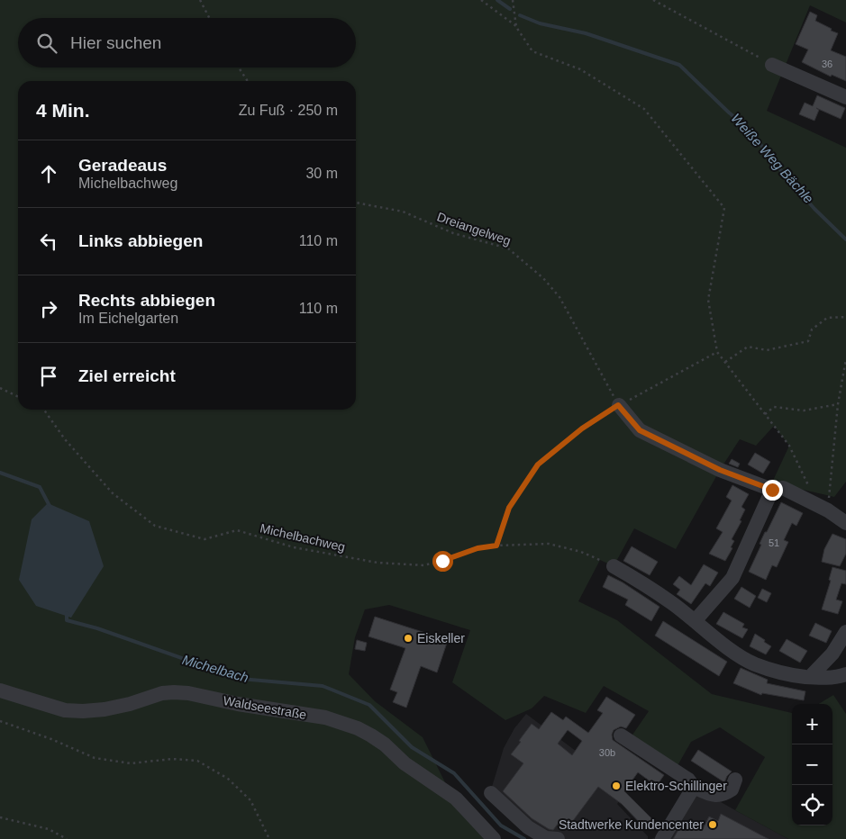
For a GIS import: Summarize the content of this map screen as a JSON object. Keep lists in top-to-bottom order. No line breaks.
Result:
{"streets":{"street":["Waldseestraße"],"path":["Dreiangelweg","Michelbachweg"]},"water":["Weiße Weg Bächle","Michelbach"],"places":["Eiskeller","Elektro-Schillinger","Stadtwerke Kundencenter"],"house_numbers":["36","51","30b"],"page":{"search":"Hier suchen","heading":["4 Min.","Zu Fuß · 250 m"],"list":[["Geradeaus","Michelbachweg","30 m"],["Links abbiegen","110 m"],["Rechts abbiegen","Im Eichelgarten","110 m"],"Ziel erreicht"],"map_buttons":["+","−"]}}
